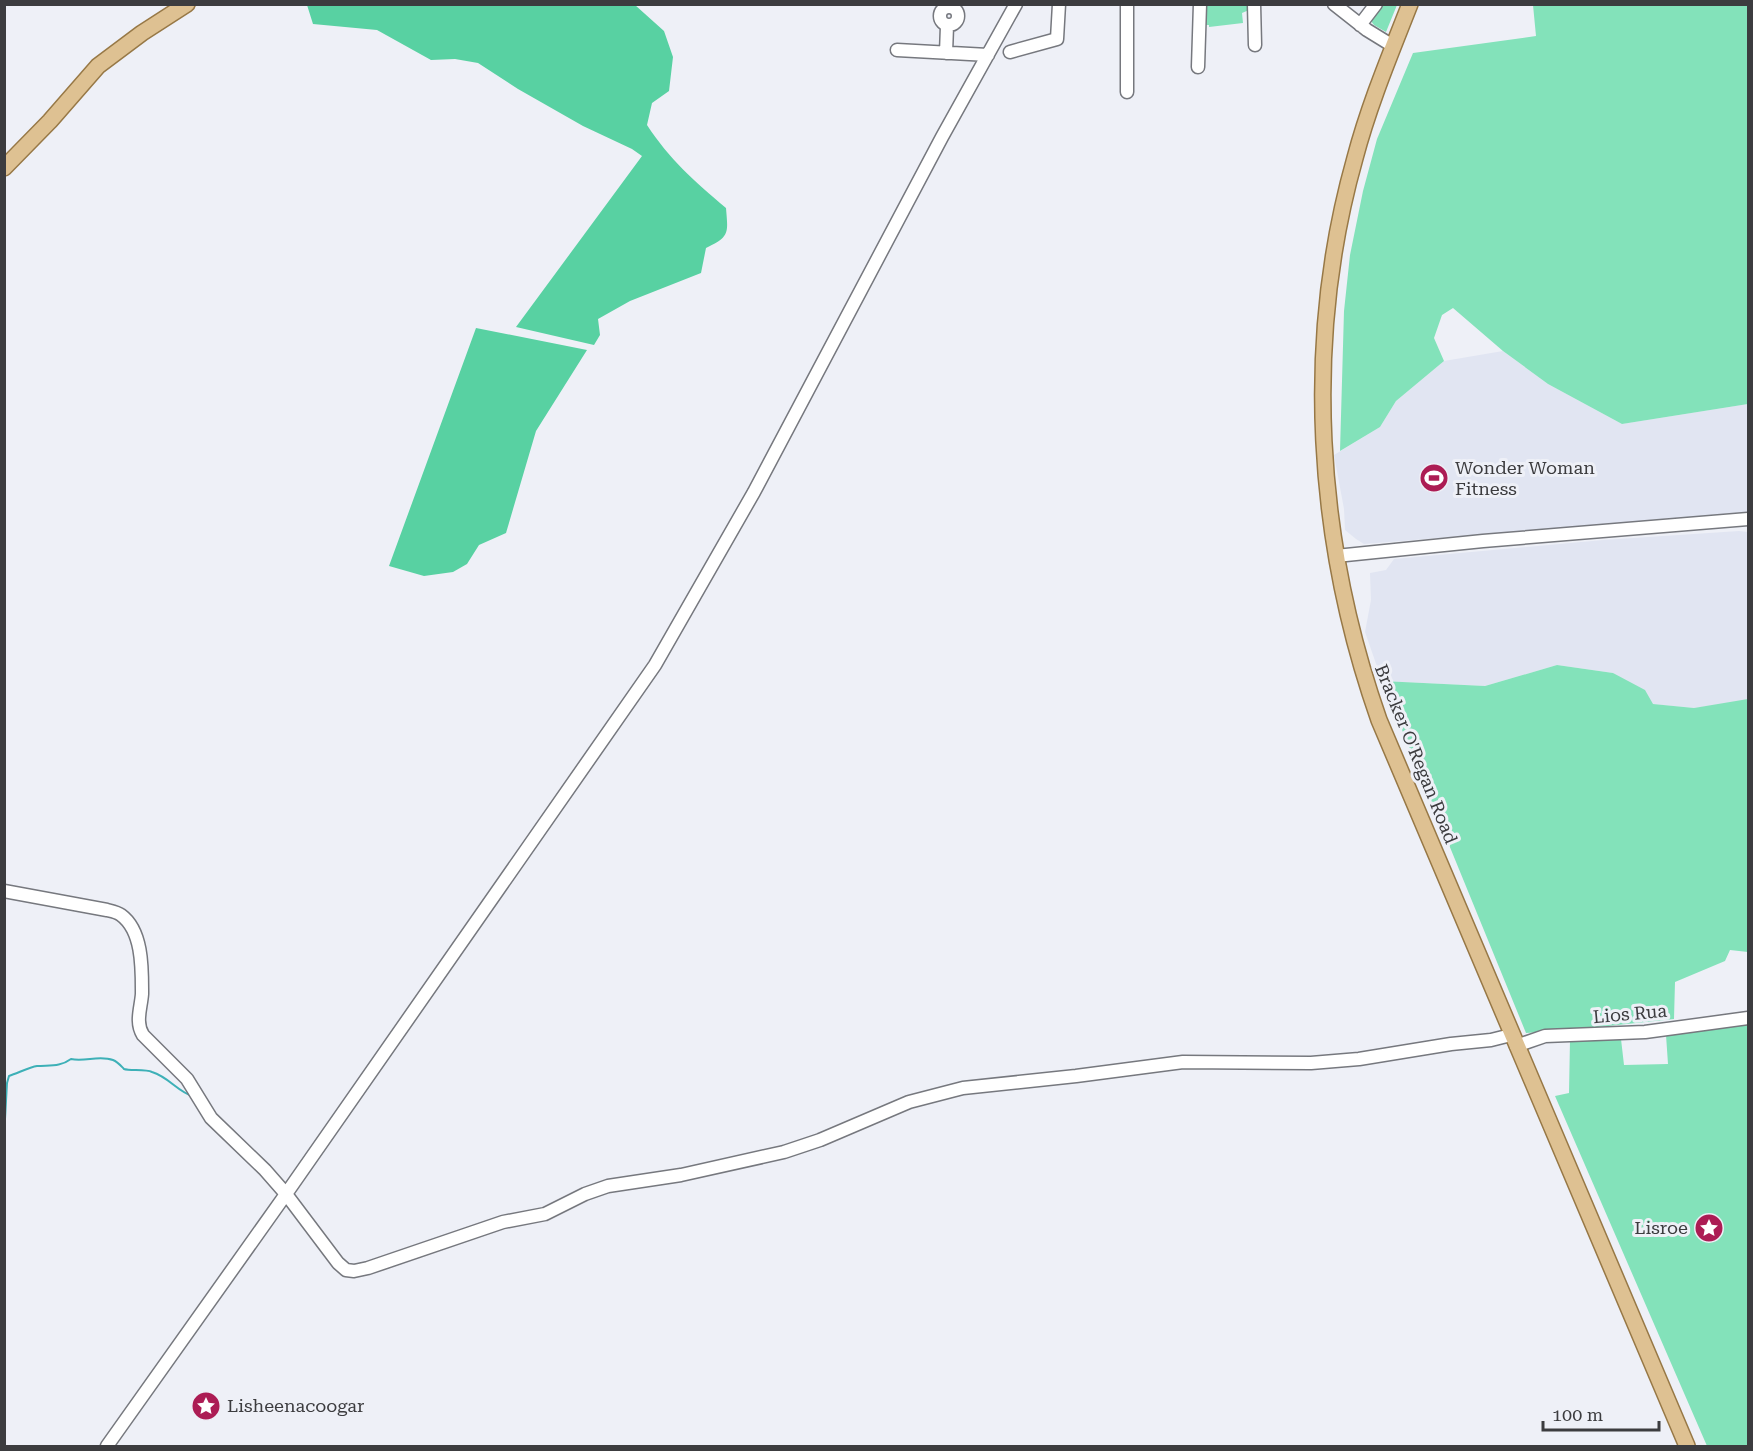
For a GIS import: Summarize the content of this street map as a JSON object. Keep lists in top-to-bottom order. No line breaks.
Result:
{"streets":{"main road":["Bracker O'Regan Road"],"street":["Lios Rua"]},"crossings":[["Bracker O'Regan Road","Lios Rua"]],"places":{"sports":["Wonder Woman Fitness"],"place":["Lisroe","Lisheenacoogar"]},"scale_bar":"100 m"}
